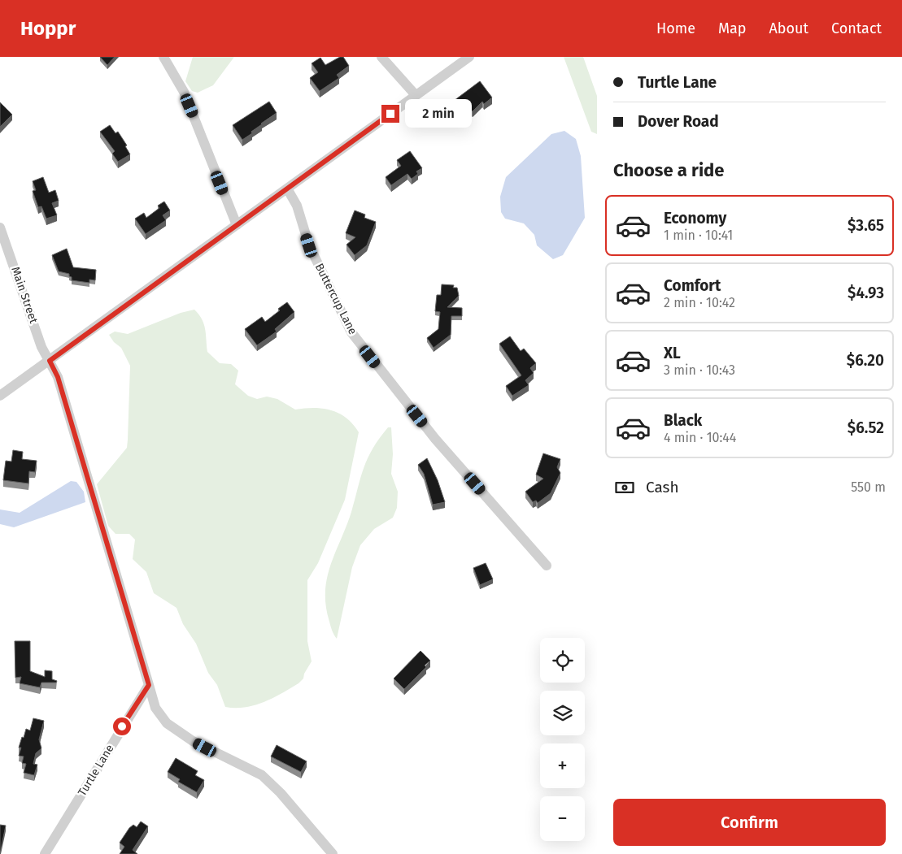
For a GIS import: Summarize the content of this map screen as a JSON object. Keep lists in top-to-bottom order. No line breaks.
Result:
{"streets":{"street":["Main Street","Buttercup Lane","Turtle Lane"]},"page":{"header":"Hoppr","nav":["Home","Map","About","Contact"],"banner":["Turtle Lane","Dover Road"],"bubble":"2 min","heading":"Choose a ride","list":[{"name":"Economy","note":"1 min · 10:41","value":"$3.65"},{"name":"Comfort","note":"2 min · 10:42","value":"$4.93"},{"name":"XL","note":"3 min · 10:43","value":"$6.20"},{"name":"Black","note":"4 min · 10:44","value":"$6.52"}],"pay":["Cash","550 m"],"map_buttons":["+","−"],"buttons":"Confirm"}}
